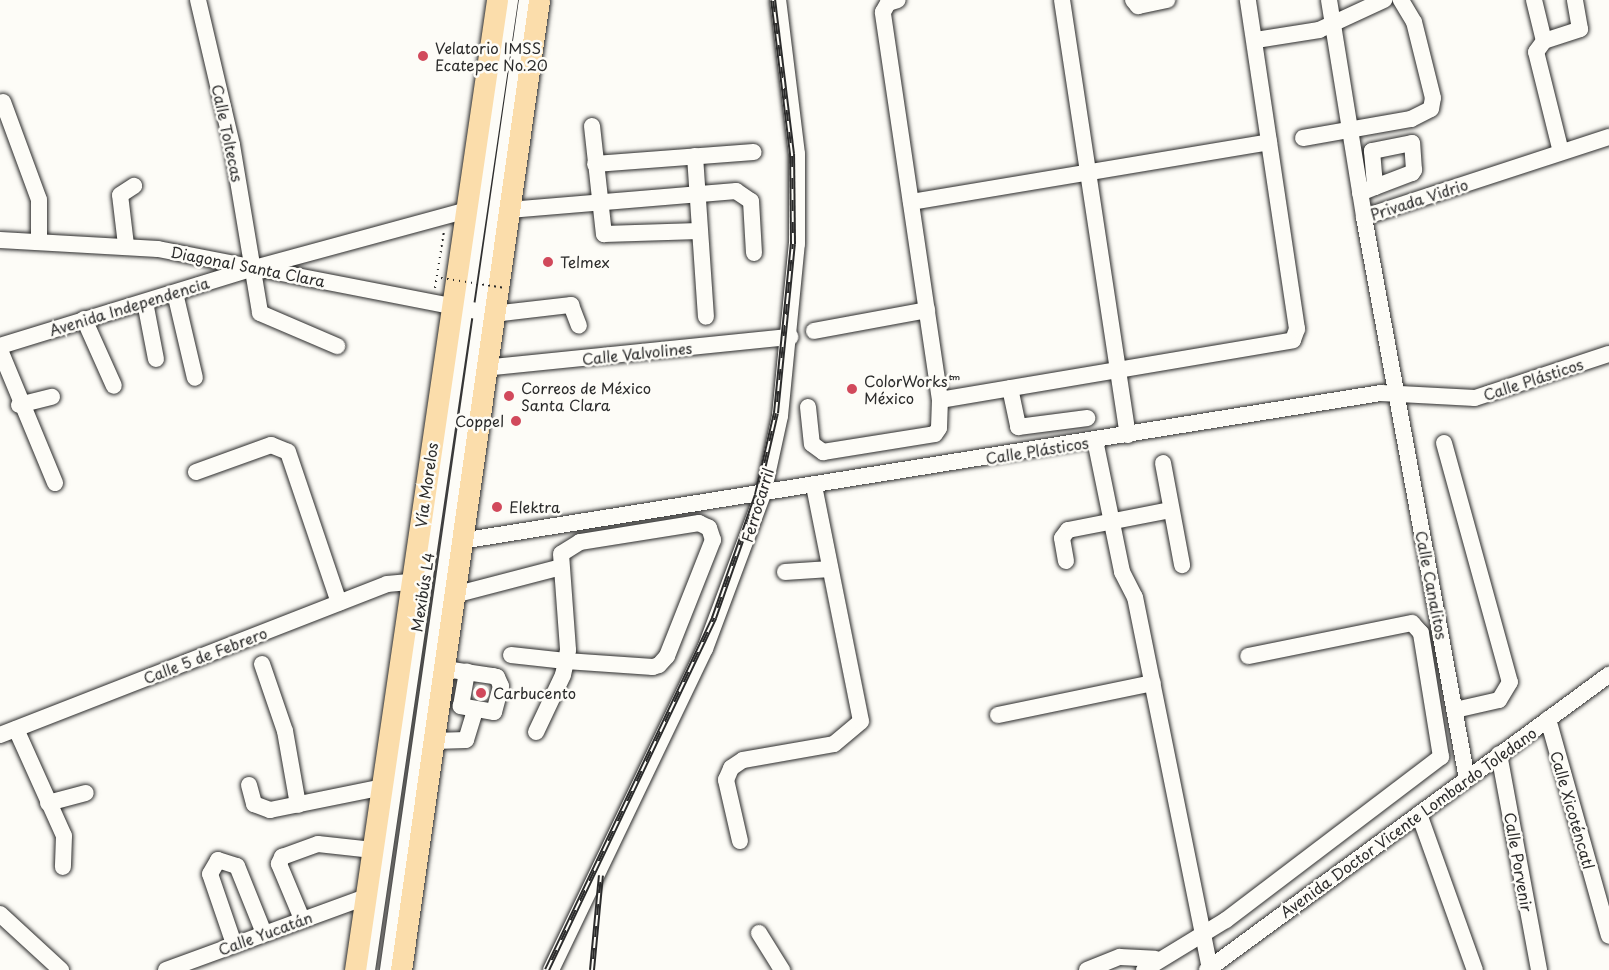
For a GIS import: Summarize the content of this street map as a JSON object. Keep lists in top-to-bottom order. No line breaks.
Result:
{"streets":{"main road":["Vía Morelos"],"street":["Calle Toltecas","Privada Vidrio","Diagonal Santa Clara","Avenida Independencia","Calle Valvolines","Calle Plásticos","Ferrocarril","Calle Canalitos","Mexibús L4","Calle 5 de Febrero","Calle Xicoténcatl","Avenida Doctor Vicente Lombardo Toledano","Calle Porvenir","Calle Yucatán"]},"crossings":[["Calle Toltecas","Diagonal Santa Clara"],["Calle Toltecas","Avenida Independencia"],["Privada Vidrio","Calle Plásticos"],["Privada Vidrio","Calle Canalitos"],["Diagonal Santa Clara","Avenida Independencia"],["Diagonal Santa Clara","Vía Morelos"],["Diagonal Santa Clara","Mexibús L4"],["Avenida Independencia","Vía Morelos"],["Calle Valvolines","Vía Morelos"],["Calle Valvolines","Ferrocarril"],["Calle Plásticos","Vía Morelos"],["Calle Plásticos","Ferrocarril"],["Calle Plásticos","Calle Canalitos"],["Vía Morelos","Mexibús L4"],["Vía Morelos","Calle 5 de Febrero"],["Vía Morelos","Calle Yucatán"],["Calle Canalitos","Avenida Doctor Vicente Lombardo Toledano"],["Calle Xicoténcatl","Avenida Doctor Vicente Lombardo Toledano"],["Avenida Doctor Vicente Lombardo Toledano","Calle Porvenir"]],"places":["Velatorio IMSS Ecatepec No.20","Telmex","ColorWorks™ México","Correos de México Santa Clara","Coppel","Elektra","Carbucento"]}
